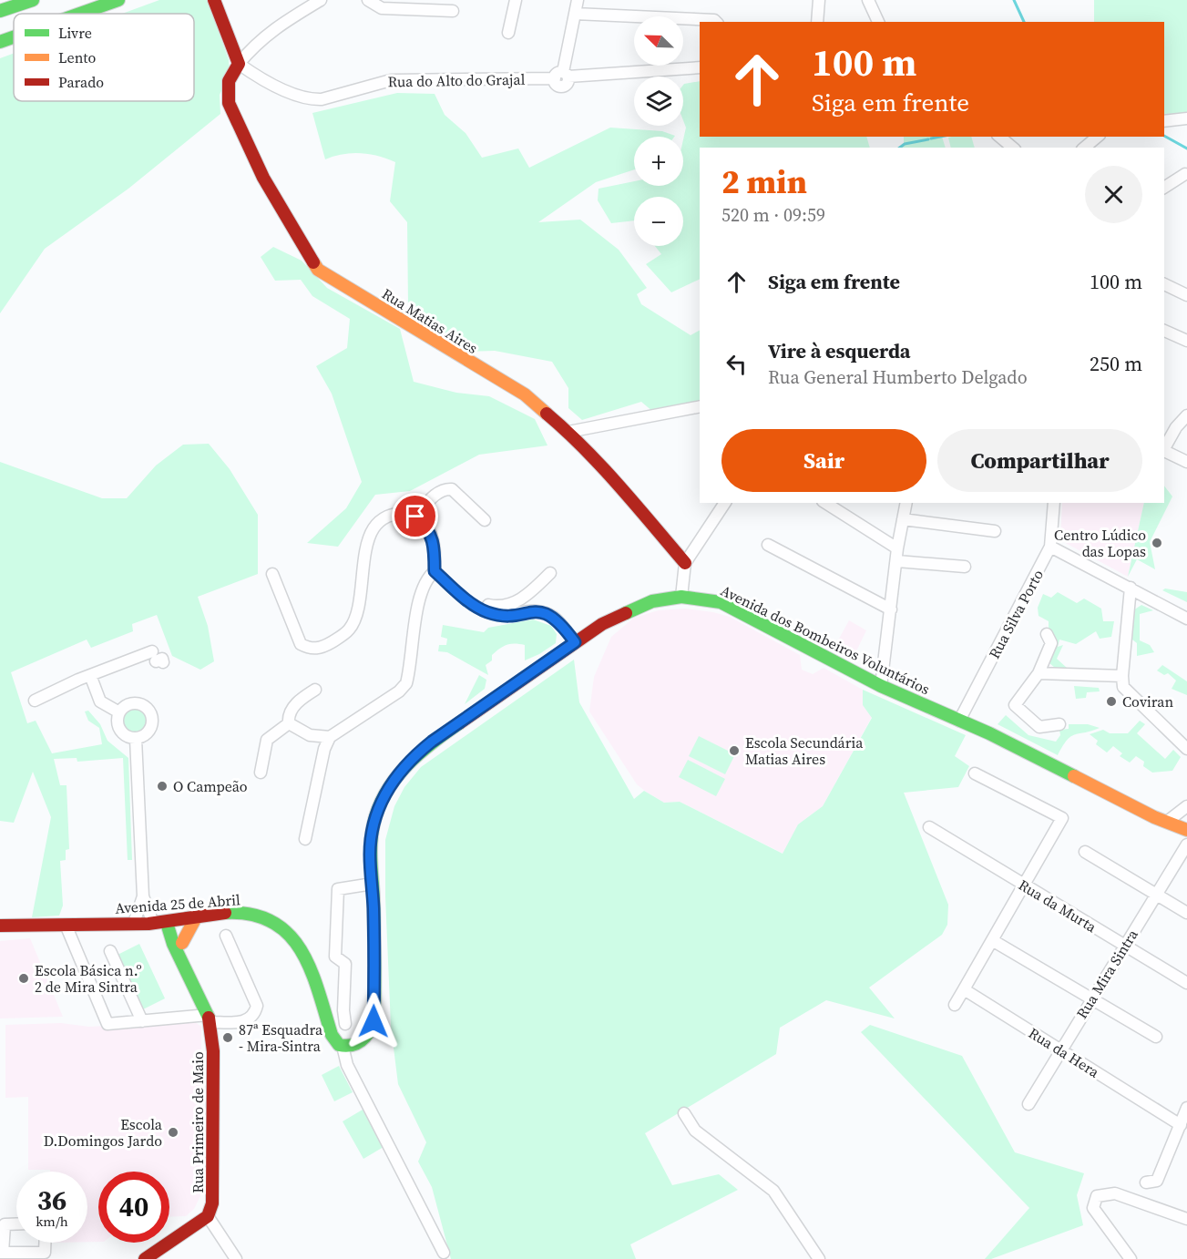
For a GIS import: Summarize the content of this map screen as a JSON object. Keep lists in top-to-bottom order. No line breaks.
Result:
{"streets":{"main road":["Rua Matias Aires","Avenida dos Bombeiros Voluntários","Avenida 25 de Abril","Rua Primeiro de Maio"],"street":["Rua do Alto do Grajal","Rua Silva Porto","Rua da Murta","Rua Mira Sintra","Rua da Hera"]},"crossings":[["Rua do Alto do Grajal","Rua Matias Aires"],["Rua Silva Porto","Avenida dos Bombeiros Voluntários"],["Avenida dos Bombeiros Voluntários","Avenida 25 de Abril"],["Avenida 25 de Abril","Rua Primeiro de Maio"],["Rua da Murta","Rua Mira Sintra"],["Rua Mira Sintra","Rua da Hera"]],"places":["Centro Lúdico das Lopas","Coviran","Escola Secundária Matias Aires","O Campeão","Escola Básica n.º 2 de Mira Sintra","87ª Esquadra - Mira-Sintra","Escola D.Domingos Jardo"],"legend":["Livre","Lento","Parado"],"north":"top left","page":{"map_buttons":["+","−"],"turn":["100 m","Siga em frente"],"heading":["2 min","520 m · 09:59"],"list":[{"name":"Siga em frente","value":"100 m"},{"name":"Vire à esquerda","note":"Rua General Humberto Delgado","value":"250 m"}],"buttons":["Sair","Compartilhar"],"speed":"36 km/h","limit":"40"}}
